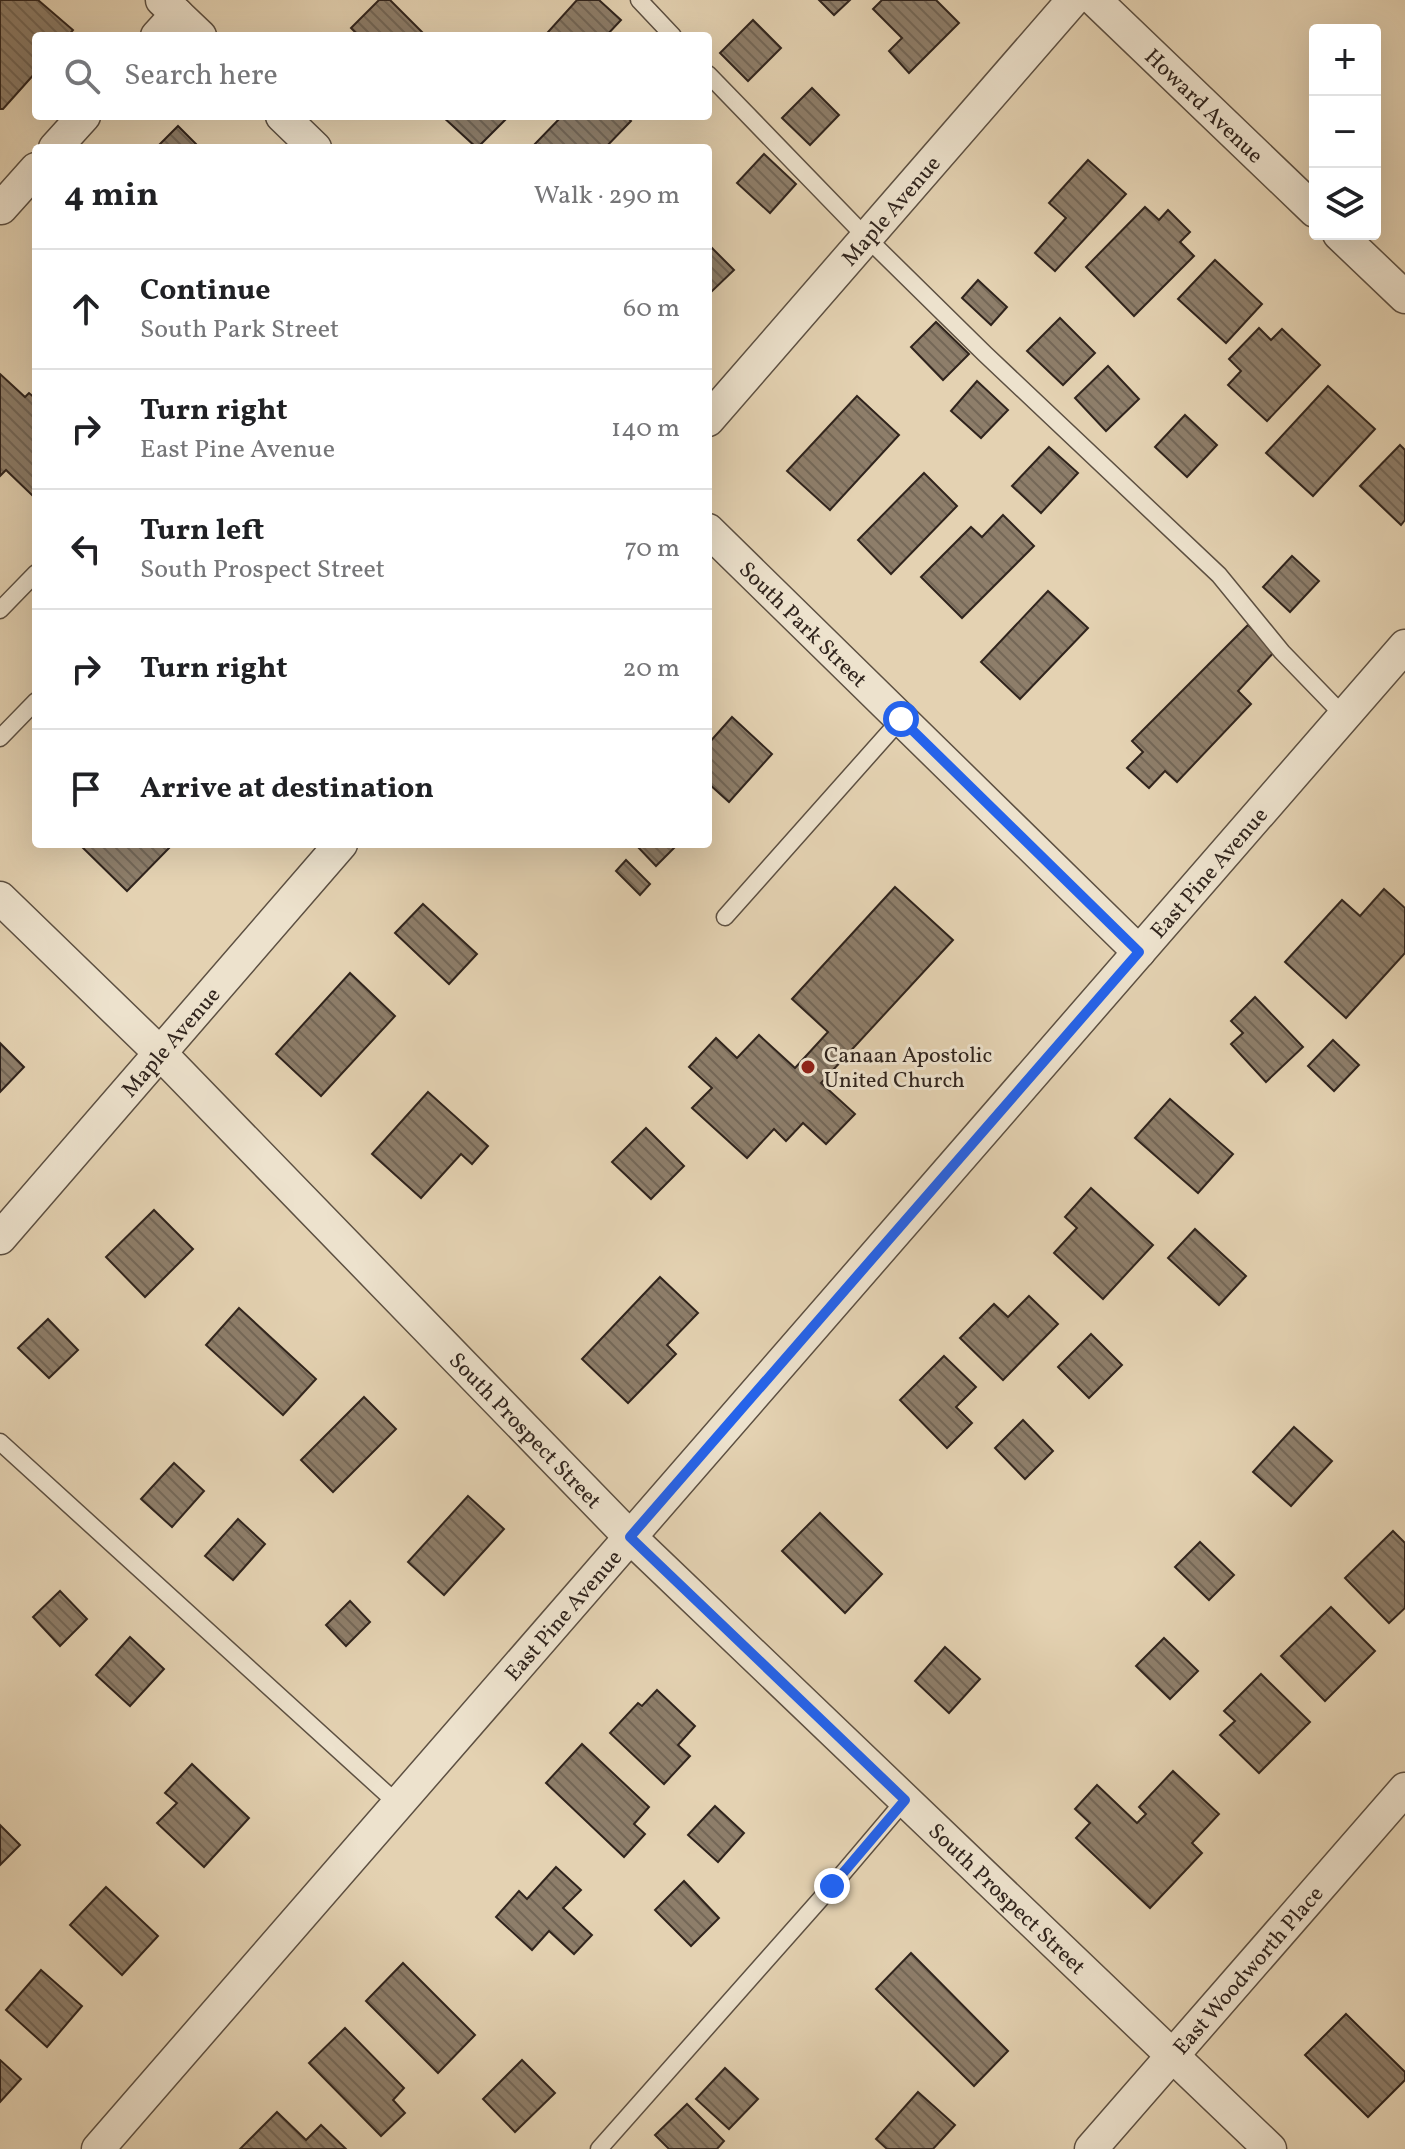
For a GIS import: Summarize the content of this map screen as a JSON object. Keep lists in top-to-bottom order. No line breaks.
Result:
{"streets":{"street":["Howard Avenue","Maple Avenue","South Park Street","East Pine Avenue","South Prospect Street","East Woodworth Place"]},"crossings":[["Maple Avenue","South Prospect Street"],["South Park Street","East Pine Avenue"],["East Pine Avenue","South Prospect Street"],["South Prospect Street","East Woodworth Place"]],"places":["Canaan Apostolic United Church"],"page":{"map_buttons":["+","−"],"search":"Search here","heading":["4 min","Walk · 290 m"],"list":[["Continue","South Park Street","60 m"],["Turn right","East Pine Avenue","140 m"],["Turn left","South Prospect Street","70 m"],["Turn right","20 m"],"Arrive at destination"]}}
